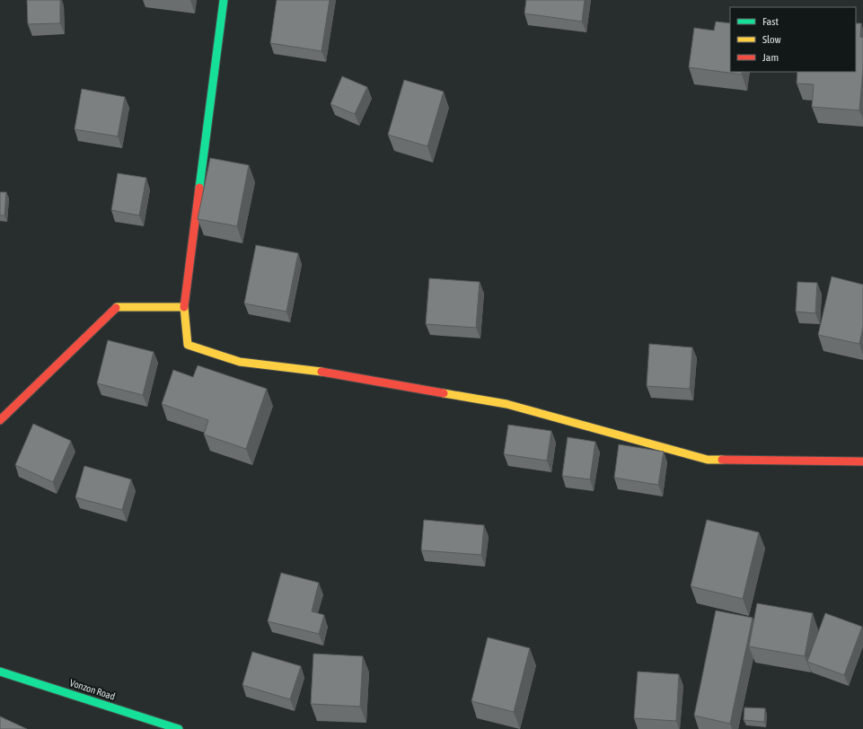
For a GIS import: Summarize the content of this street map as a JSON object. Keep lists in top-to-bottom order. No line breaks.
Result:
{"streets":{"street":["Vonzon Road"]},"legend":["Fast","Slow","Jam"]}
